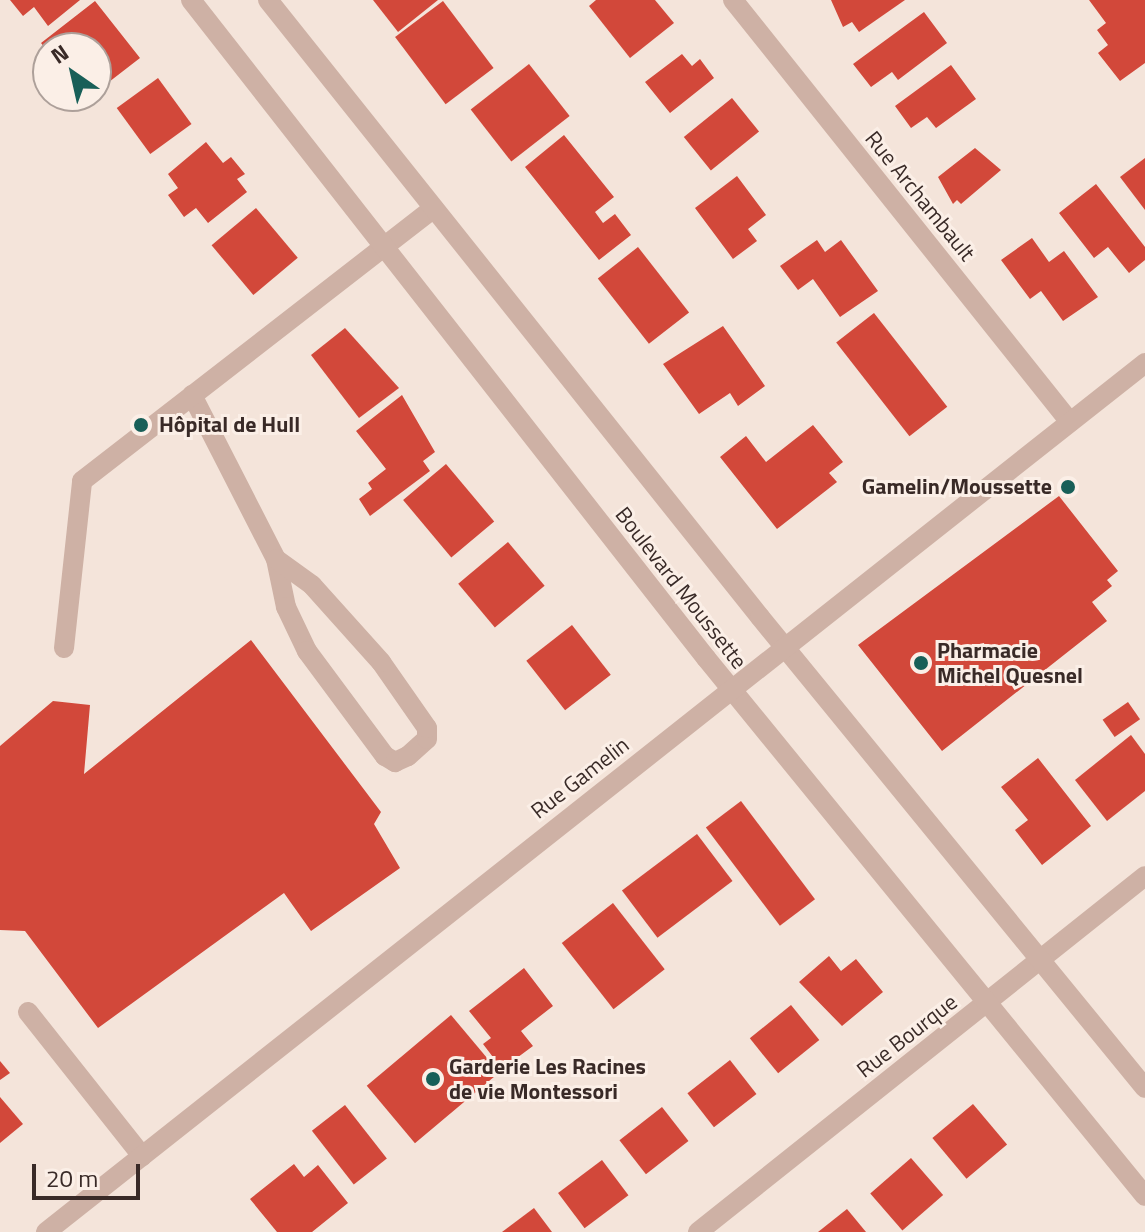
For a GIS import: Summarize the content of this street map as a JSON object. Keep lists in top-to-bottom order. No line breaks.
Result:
{"streets":{"street":["Rue Archambault","Boulevard Moussette","Rue Gamelin","Rue Bourque"]},"crossings":[["Rue Archambault","Rue Gamelin"],["Boulevard Moussette","Rue Gamelin"],["Boulevard Moussette","Rue Bourque"]],"places":["Hôpital de Hull","Gamelin/Moussette","Pharmacie Michel Quesnel","Garderie Les Racines de vie Montessori"],"scale_bar":"20 m","north":"top left"}
